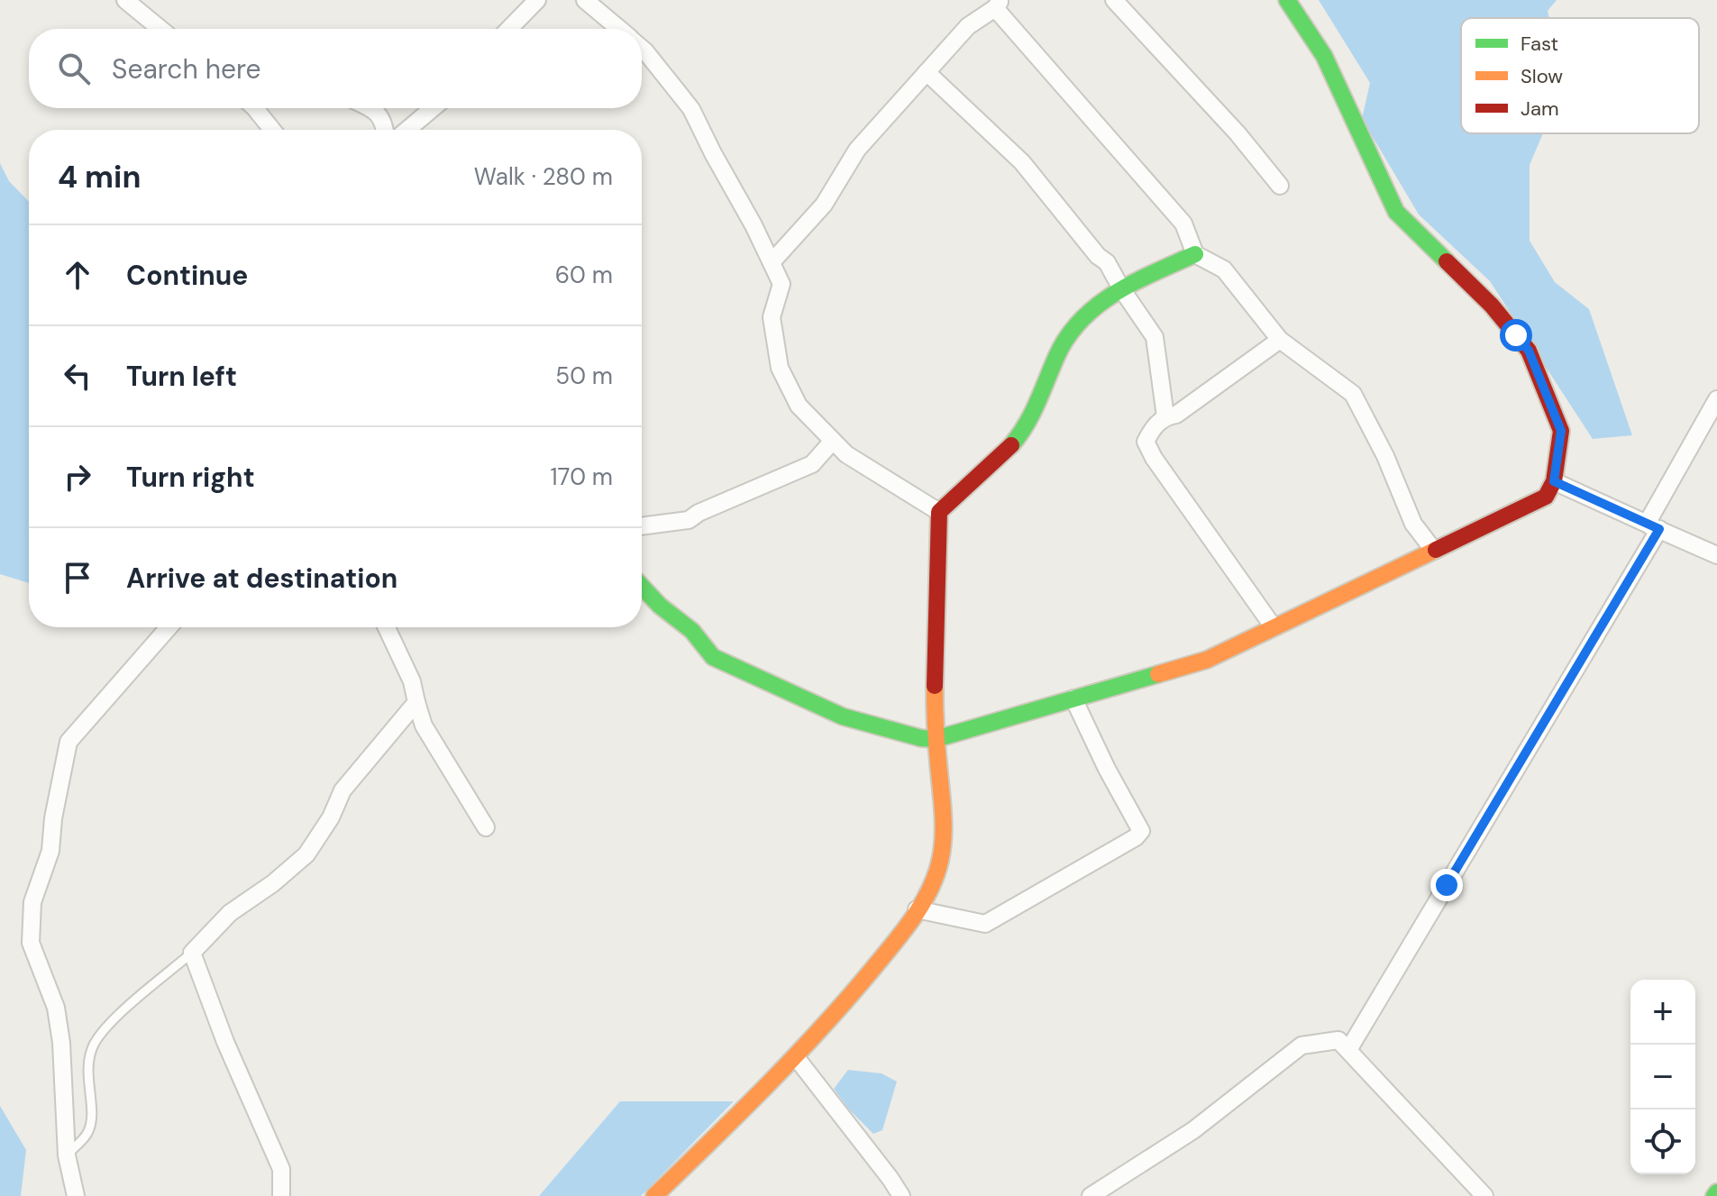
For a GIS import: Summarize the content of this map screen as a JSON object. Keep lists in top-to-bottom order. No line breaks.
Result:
{"legend":["Fast","Slow","Jam"],"page":{"search":"Search here","heading":["4 min","Walk · 280 m"],"list":[["Continue","60 m"],["Turn left","50 m"],["Turn right","170 m"],"Arrive at destination"],"map_buttons":["+","−"]}}
